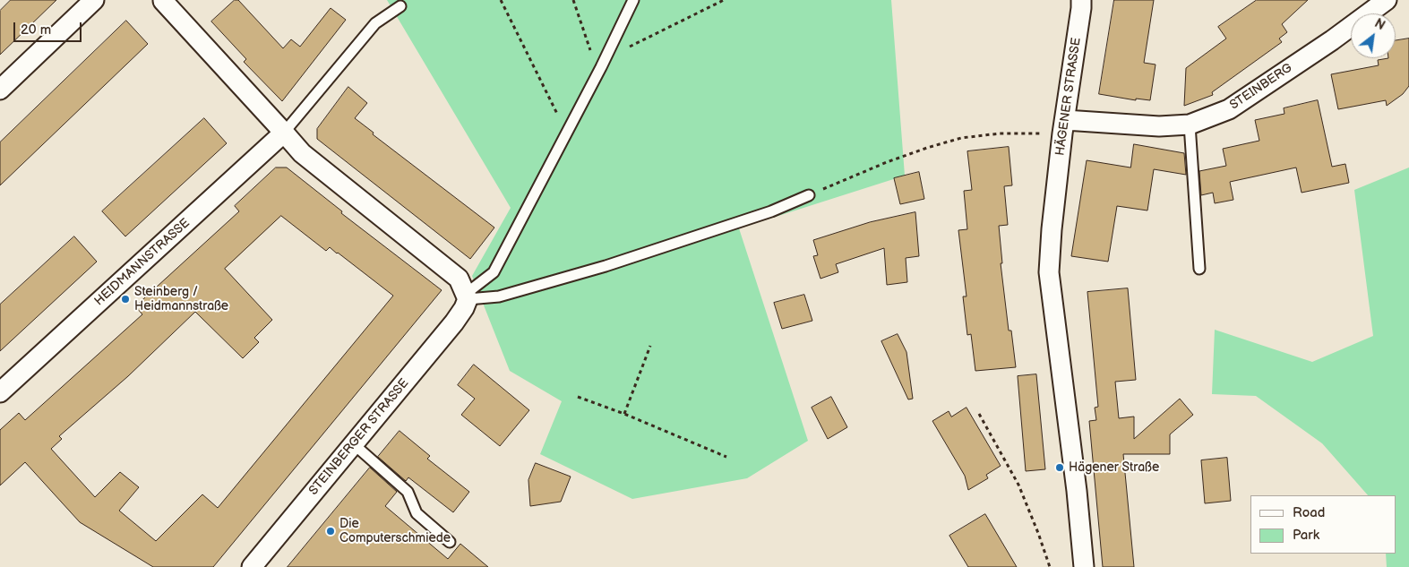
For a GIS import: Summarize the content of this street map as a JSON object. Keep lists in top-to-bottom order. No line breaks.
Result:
{"streets":{"street":["STEINBERG","HÄGENER STRASSE","HEIDMANNSTRASSE","STEINBERGER STRASSE"]},"crossings":[["STEINBERG","HÄGENER STRASSE"]],"places":["Steinberg / Heidmannstraße","Hägener Straße","Die Computerschmiede"],"legend":["Road","Park"],"scale_bar":"20 m","north":"top right"}
